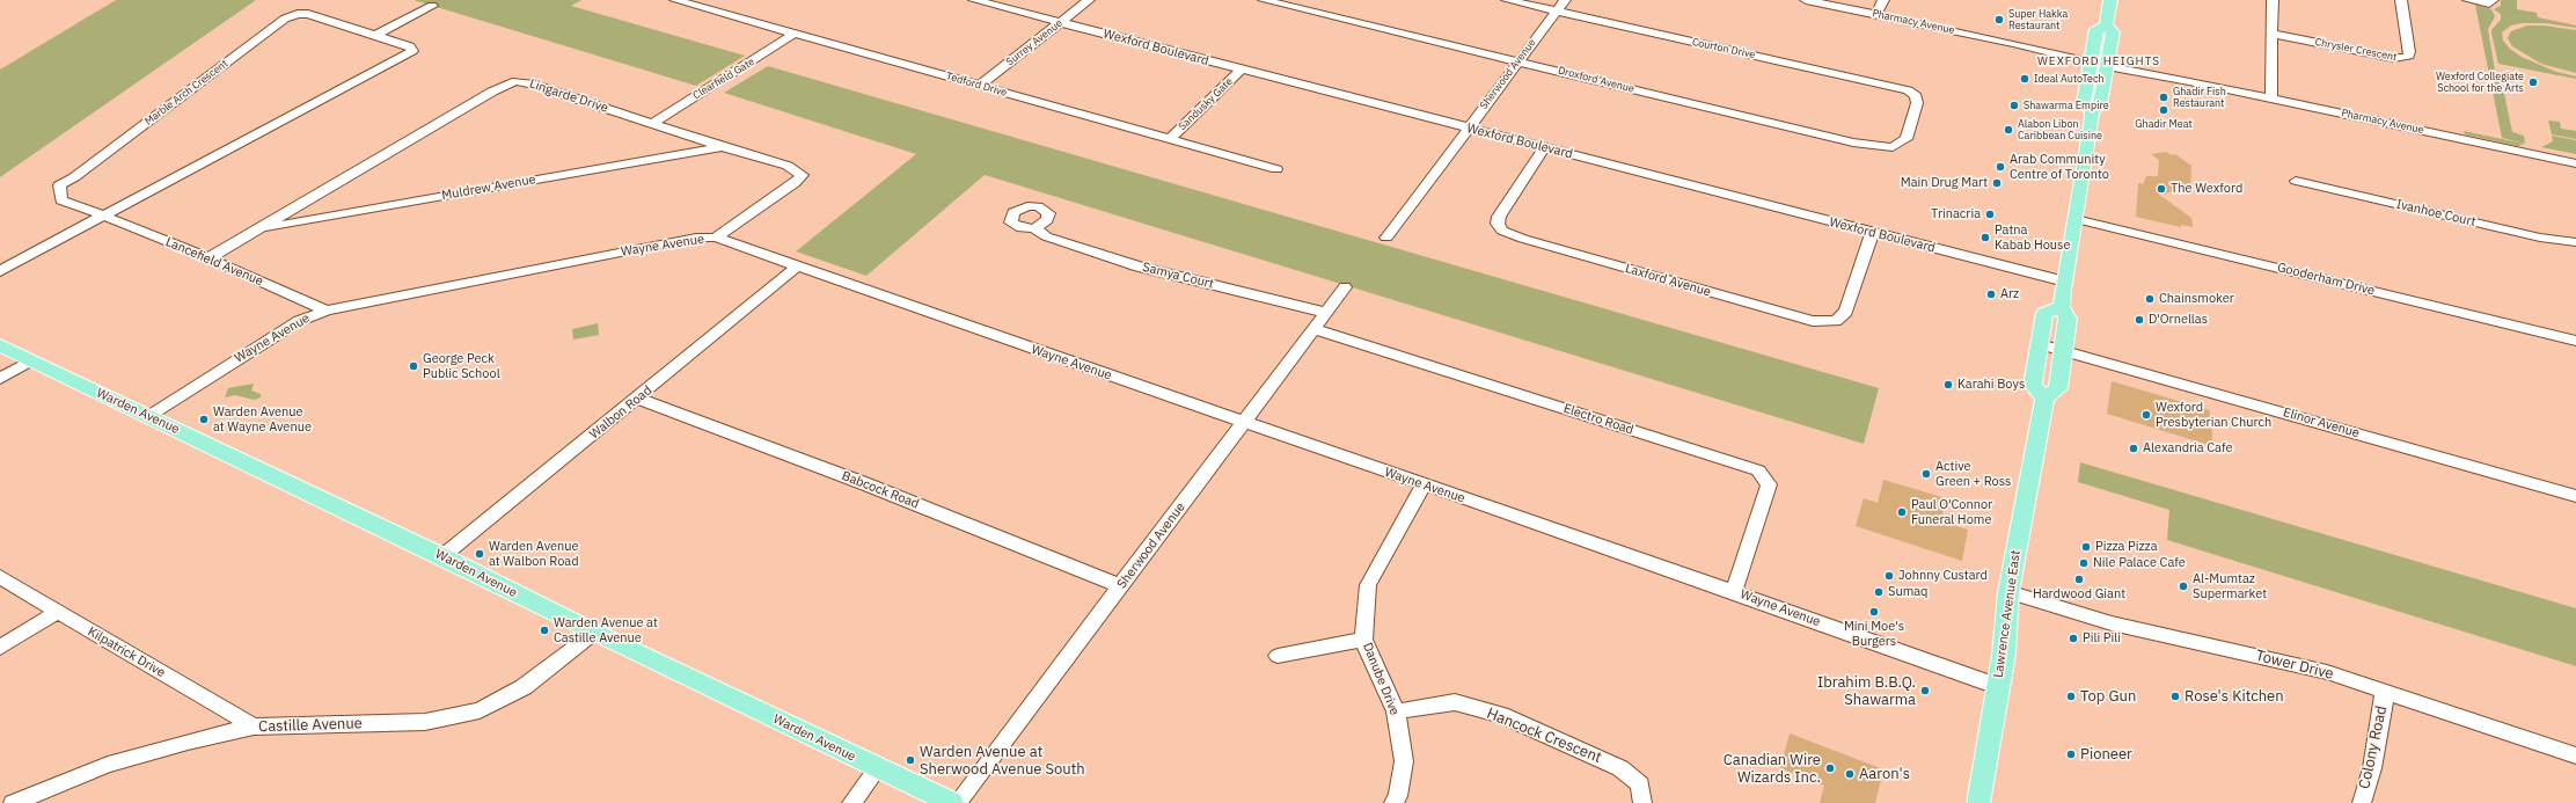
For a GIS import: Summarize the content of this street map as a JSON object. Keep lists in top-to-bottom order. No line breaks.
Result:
{"streets":{"main road":["Warden Avenue","Lawrence Avenue East"],"street":["Pharmacy Avenue","Surrey Avenue","Wexford Boulevard","Courton Drive","Chrysler Crescent","Sherwood Avenue","Clearfield Gate","Droxford Avenue","Tedford Drive","Marble Arch Crescent","Lingarde Drive","Sandusky Gate","Muldrew Avenue","Ivanhoe Court","Wayne Avenue","Lancefield Avenue","Samya Court","Gooderham Drive","Laxford Avenue","Walbon Road","Electro Road","Elinor Avenue","Babcock Road","Kilpatrick Drive","Tower Drive","Danube Drive","Castille Avenue","Hancock Crescent","Colony Road"]},"crossings":[["Pharmacy Avenue","Lawrence Avenue East"],["Surrey Avenue","Wexford Boulevard"],["Surrey Avenue","Tedford Drive"],["Wexford Boulevard","Sherwood Avenue"],["Wexford Boulevard","Sandusky Gate"],["Wexford Boulevard","Laxford Avenue"],["Wexford Boulevard","Lawrence Avenue East"],["Courton Drive","Sherwood Avenue"],["Courton Drive","Droxford Avenue"],["Sherwood Avenue","Droxford Avenue"],["Sherwood Avenue","Wayne Avenue"],["Sherwood Avenue","Samya Court"],["Sherwood Avenue","Electro Road"],["Sherwood Avenue","Babcock Road"],["Clearfield Gate","Tedford Drive"],["Clearfield Gate","Lingarde Drive"],["Tedford Drive","Sandusky Gate"],["Marble Arch Crescent","Lancefield Avenue"],["Lingarde Drive","Muldrew Avenue"],["Lingarde Drive","Wayne Avenue"],["Lingarde Drive","Lancefield Avenue"],["Wayne Avenue","Lancefield Avenue"],["Wayne Avenue","Warden Avenue"],["Wayne Avenue","Walbon Road"],["Wayne Avenue","Electro Road"],["Wayne Avenue","Lawrence Avenue East"],["Wayne Avenue","Danube Drive"],["Gooderham Drive","Lawrence Avenue East"],["Warden Avenue","Walbon Road"],["Warden Avenue","Castille Avenue"],["Walbon Road","Babcock Road"],["Elinor Avenue","Lawrence Avenue East"],["Lawrence Avenue East","Tower Drive"],["Kilpatrick Drive","Castille Avenue"],["Tower Drive","Colony Road"],["Danube Drive","Hancock Crescent"]],"districts":["WEXFORD HEIGHTS"],"places":["Super Hakka Restaurant","Ideal AutoTech","Wexford Collegiate School for the Arts","Ghadir Fish Restaurant","Shawarma Empire","Ghadir Meat","Alabon Libon Caribbean Cuisine","Arab Community Centre of Toronto","Main Drug Mart","The Wexford","Trinacria","Patna Kabab House","Arz","Chainsmoker","D'Ornellas","George Peck Public School","Karahi Boys","Wexford Presbyterian Church","Warden Avenue at Wayne Avenue","Alexandria Cafe","Active Green + Ross","Paul O'Connor Funeral Home","Pizza Pizza","Warden Avenue at Walbon Road","Nile Palace Cafe","Johnny Custard","Hardwood Giant","Al-Mumtaz Supermarket","Sumaq","Mini Moe's Burgers","Warden Avenue at Castille Avenue","Pili Pili","Ibrahim B.B.Q. Shawarma","Top Gun","Rose's Kitchen","Pioneer","Warden Avenue at Sherwood Avenue South","Canadian Wire Wizards Inc.","Aaron's"]}
